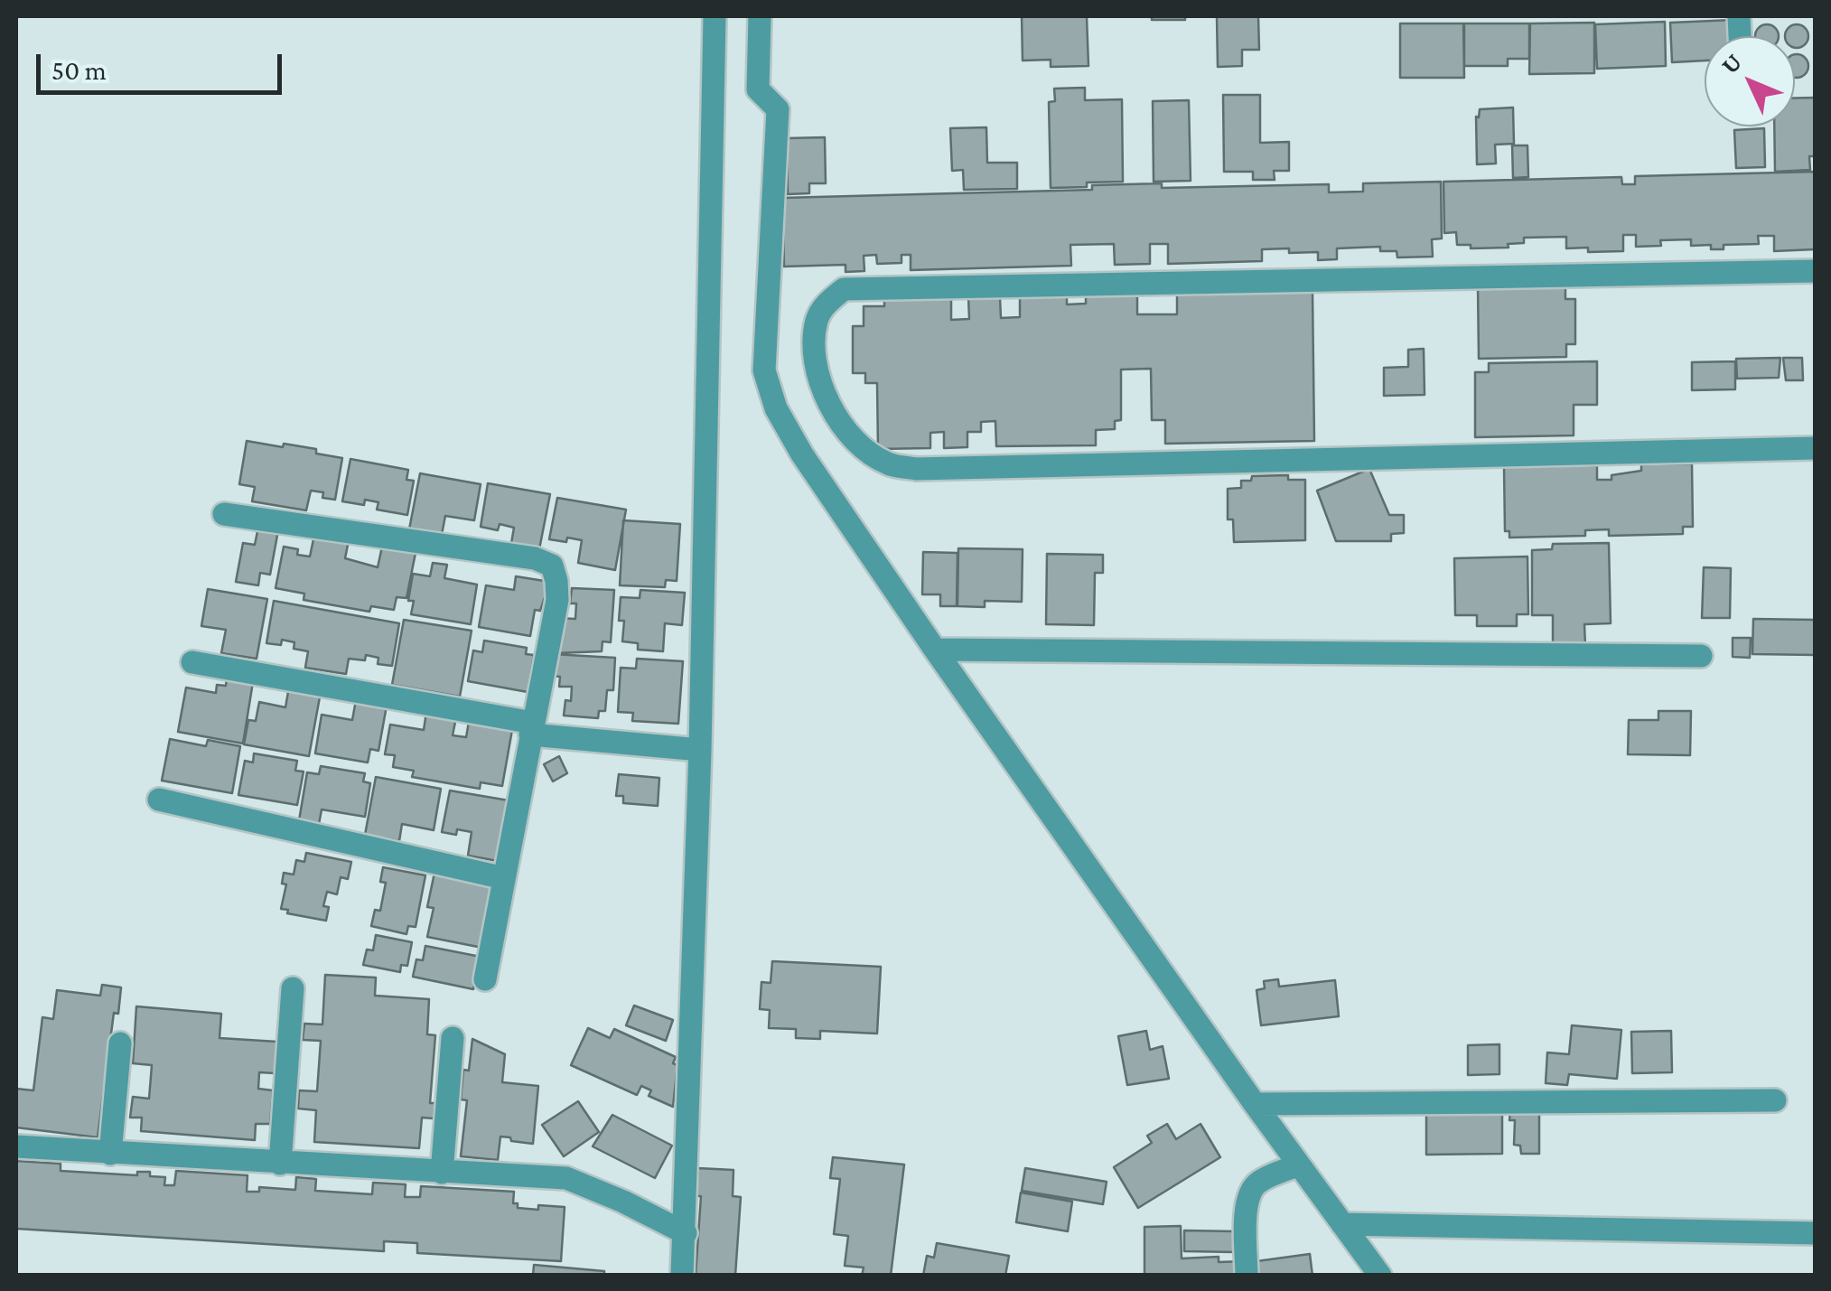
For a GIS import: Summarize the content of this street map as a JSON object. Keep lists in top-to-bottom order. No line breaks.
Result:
{"scale_bar":"50 m","north":"top left"}
